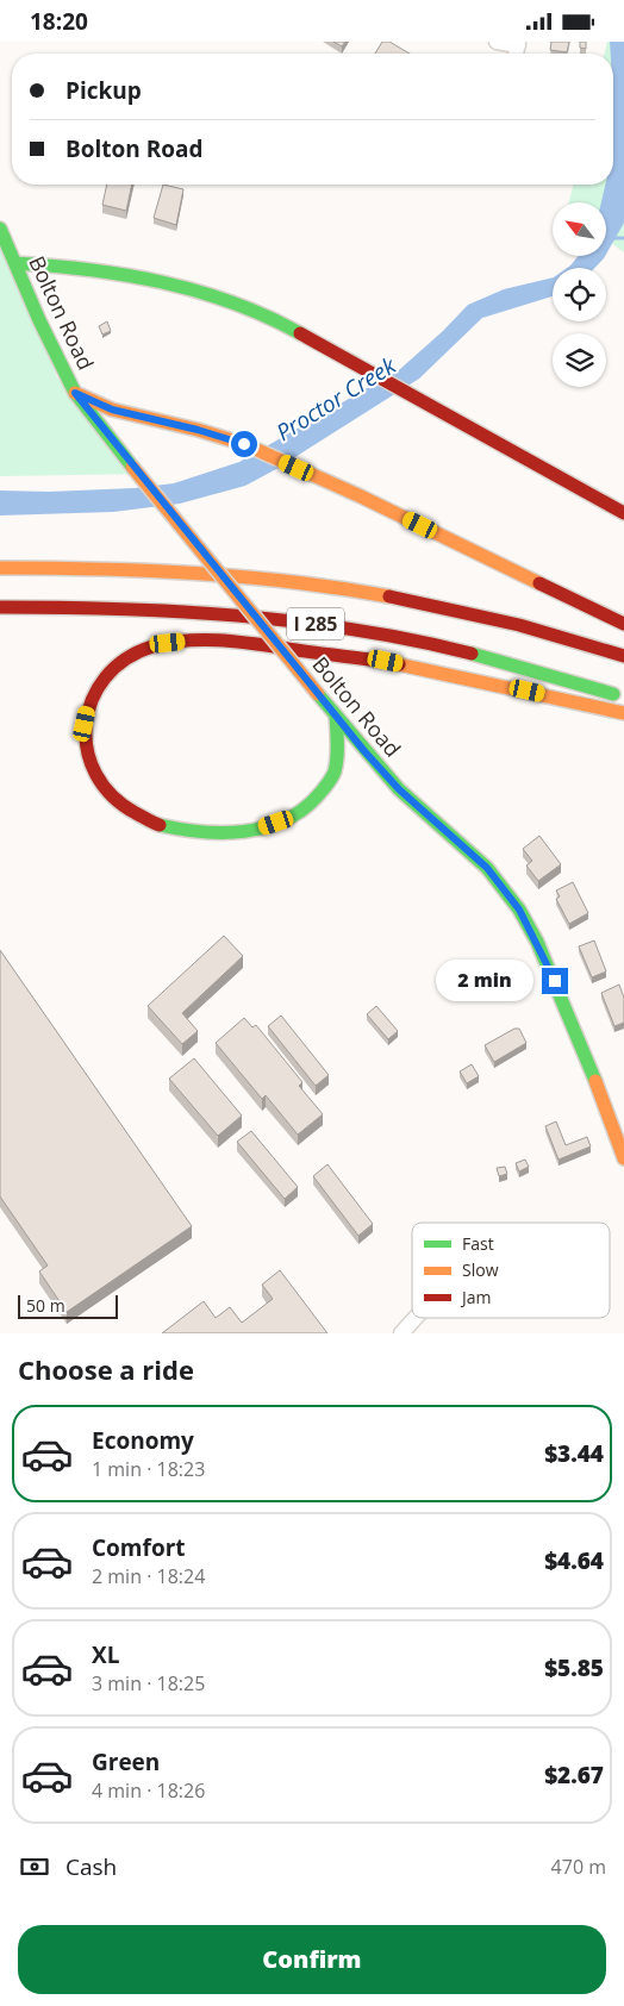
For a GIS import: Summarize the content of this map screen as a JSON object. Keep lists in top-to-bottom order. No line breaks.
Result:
{"streets":{"main road":["Bolton Road","I 285"]},"water":["Proctor Creek"],"legend":["Fast","Slow","Jam"],"scale_bar":"50 m","north":"top left","page":{"status":"18:20","banner":["Pickup","Bolton Road"],"bubble":"2 min","scale":"50 m","heading":"Choose a ride","list":[{"name":"Economy","note":"1 min · 18:23","value":"$3.44"},{"name":"Comfort","note":"2 min · 18:24","value":"$4.64"},{"name":"XL","note":"3 min · 18:25","value":"$5.85"},{"name":"Green","note":"4 min · 18:26","value":"$2.67"}],"pay":["Cash","470 m"],"buttons":"Confirm"}}
